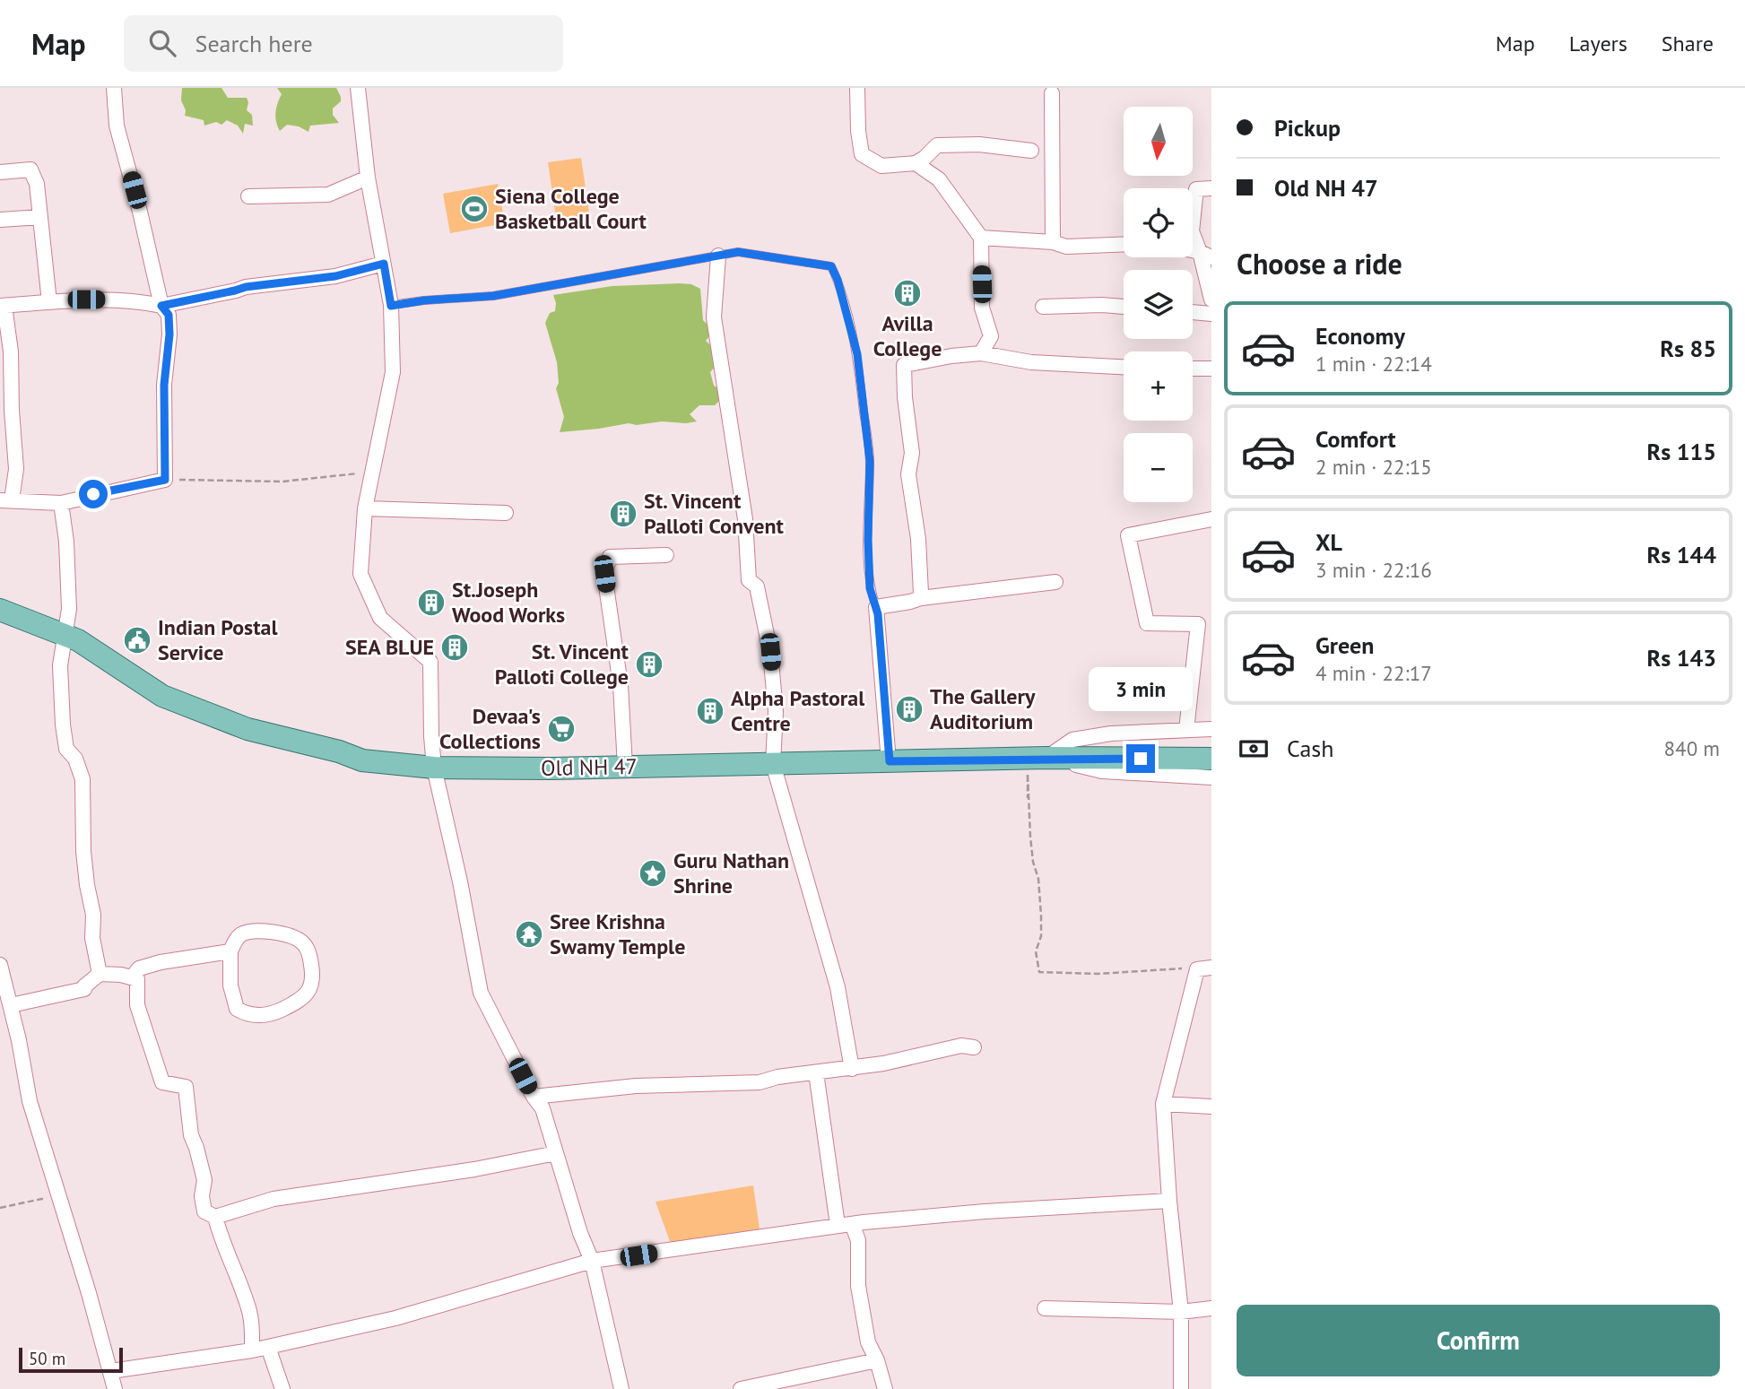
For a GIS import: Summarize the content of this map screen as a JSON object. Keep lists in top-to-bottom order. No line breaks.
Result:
{"streets":{"main road":["Old NH 47"]},"places":{"sports":["Siena College Basketball Court"],"building":["Avilla College","St. Vincent Palloti Convent","St.Joseph Wood Works","SEA BLUE","St. Vincent Palloti College","The Gallery Auditorium","Alpha Pastoral Centre"],"public building":["Indian Postal Service"],"supermarket":["Devaa's Collections"],"place":["Guru Nathan Shrine"],"temple":["Sree Krishna Swamy Temple"]},"scale_bar":"50 m","north":"bottom","page":{"header":"Map","search":"Search here","nav":["Map","Layers","Share"],"banner":["Pickup","Old NH 47"],"map_buttons":["+","−"],"heading":"Choose a ride","list":[{"name":"Economy","note":"1 min · 22:14","value":"Rs 85"},{"name":"Comfort","note":"2 min · 22:15","value":"Rs 115"},{"name":"XL","note":"3 min · 22:16","value":"Rs 144"},{"name":"Green","note":"4 min · 22:17","value":"Rs 143"}],"bubble":"3 min","pay":["Cash","840 m"],"buttons":"Confirm","scale":"50 m"}}
